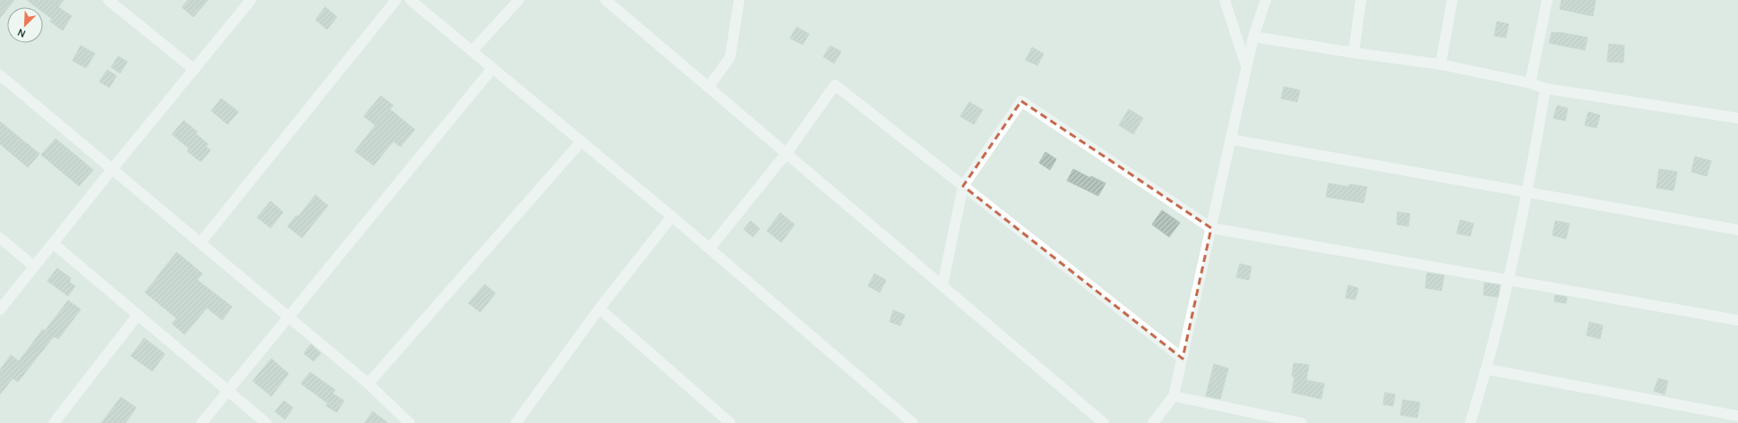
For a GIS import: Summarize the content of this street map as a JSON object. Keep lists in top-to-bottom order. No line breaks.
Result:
{"north":"bottom left"}
